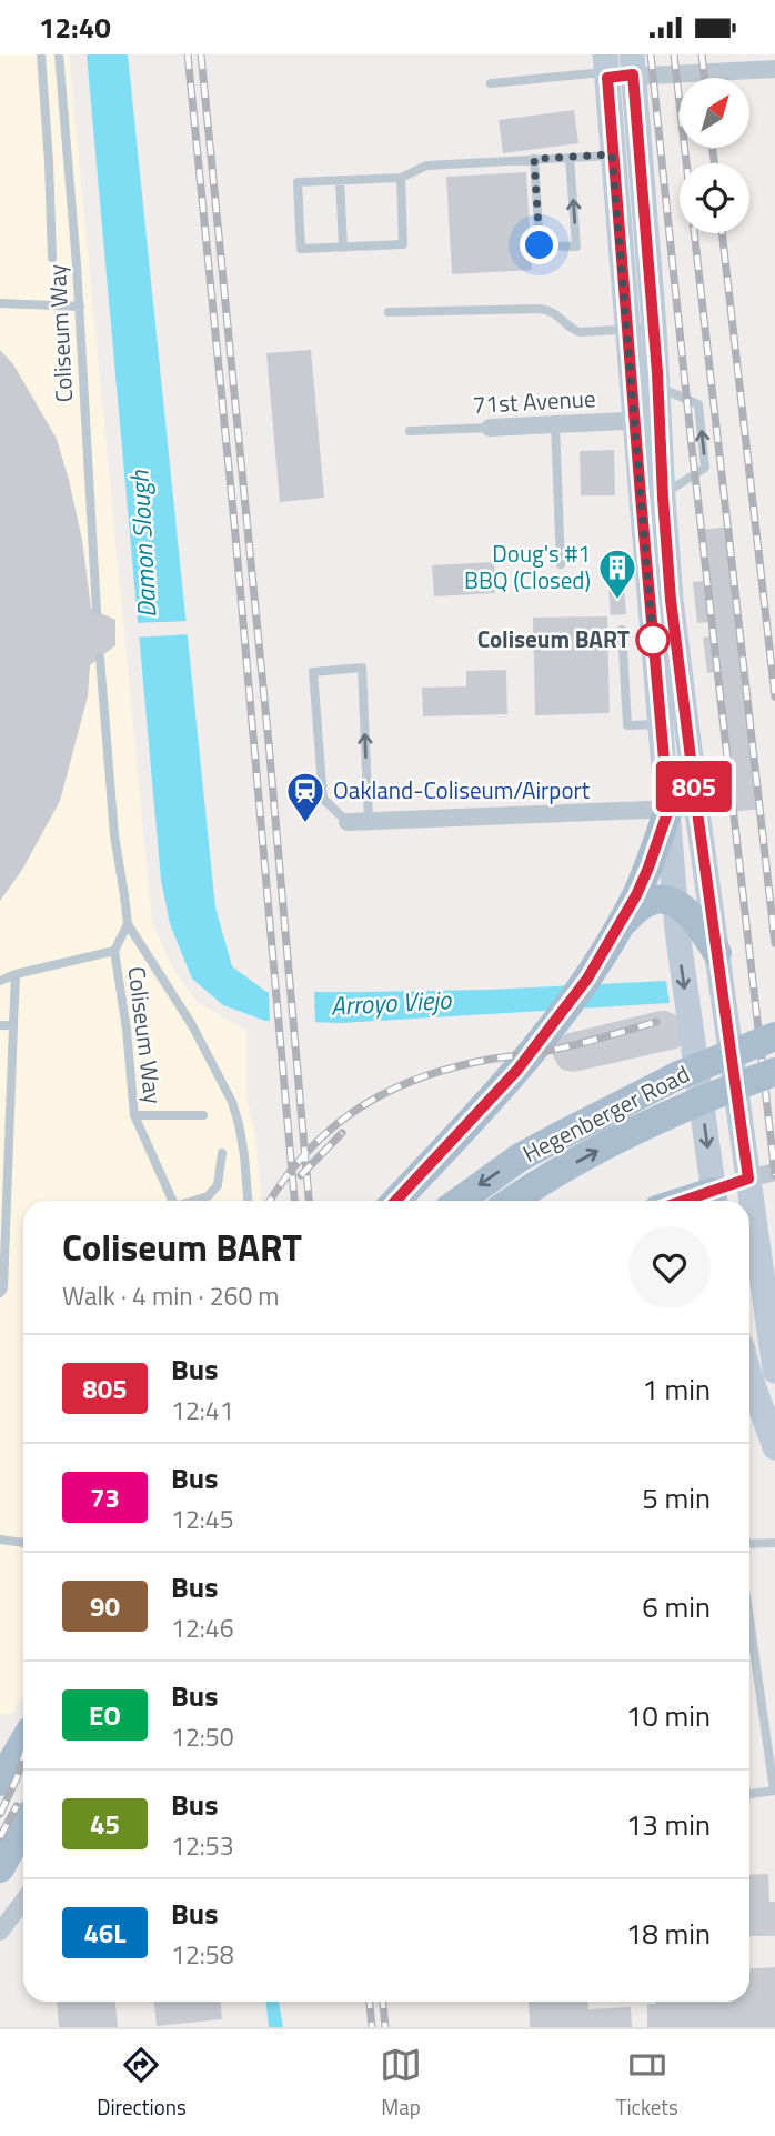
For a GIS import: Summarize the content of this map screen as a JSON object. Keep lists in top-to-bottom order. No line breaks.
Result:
{"streets":{"main road":["Hegenberger Road"],"street":["71st Avenue"],"lane":["Coliseum Way"]},"water":["Damon Slough","Arroyo Viejo"],"places":{"building":["Doug's #1 BBQ (Closed)"],"other":["Coliseum BART"],"station":["Oakland-Coliseum/Airport"]},"lines":["bus line 805"],"north":"top right","page":{"status":"12:40","on_map":"805","heading":["Coliseum BART","Walk · 4 min · 260 m"],"list":[{"mark":"805","name":"Bus","note":"12:41","value":"1 min"},{"mark":"73","name":"Bus","note":"12:45","value":"5 min"},{"mark":"90","name":"Bus","note":"12:46","value":"6 min"},{"mark":"EO","name":"Bus","note":"12:50","value":"10 min"},{"mark":"45","name":"Bus","note":"12:53","value":"13 min"},{"mark":"46L","name":"Bus","note":"12:58","value":"18 min"}],"tabs":["Directions","Map","Tickets"]}}
